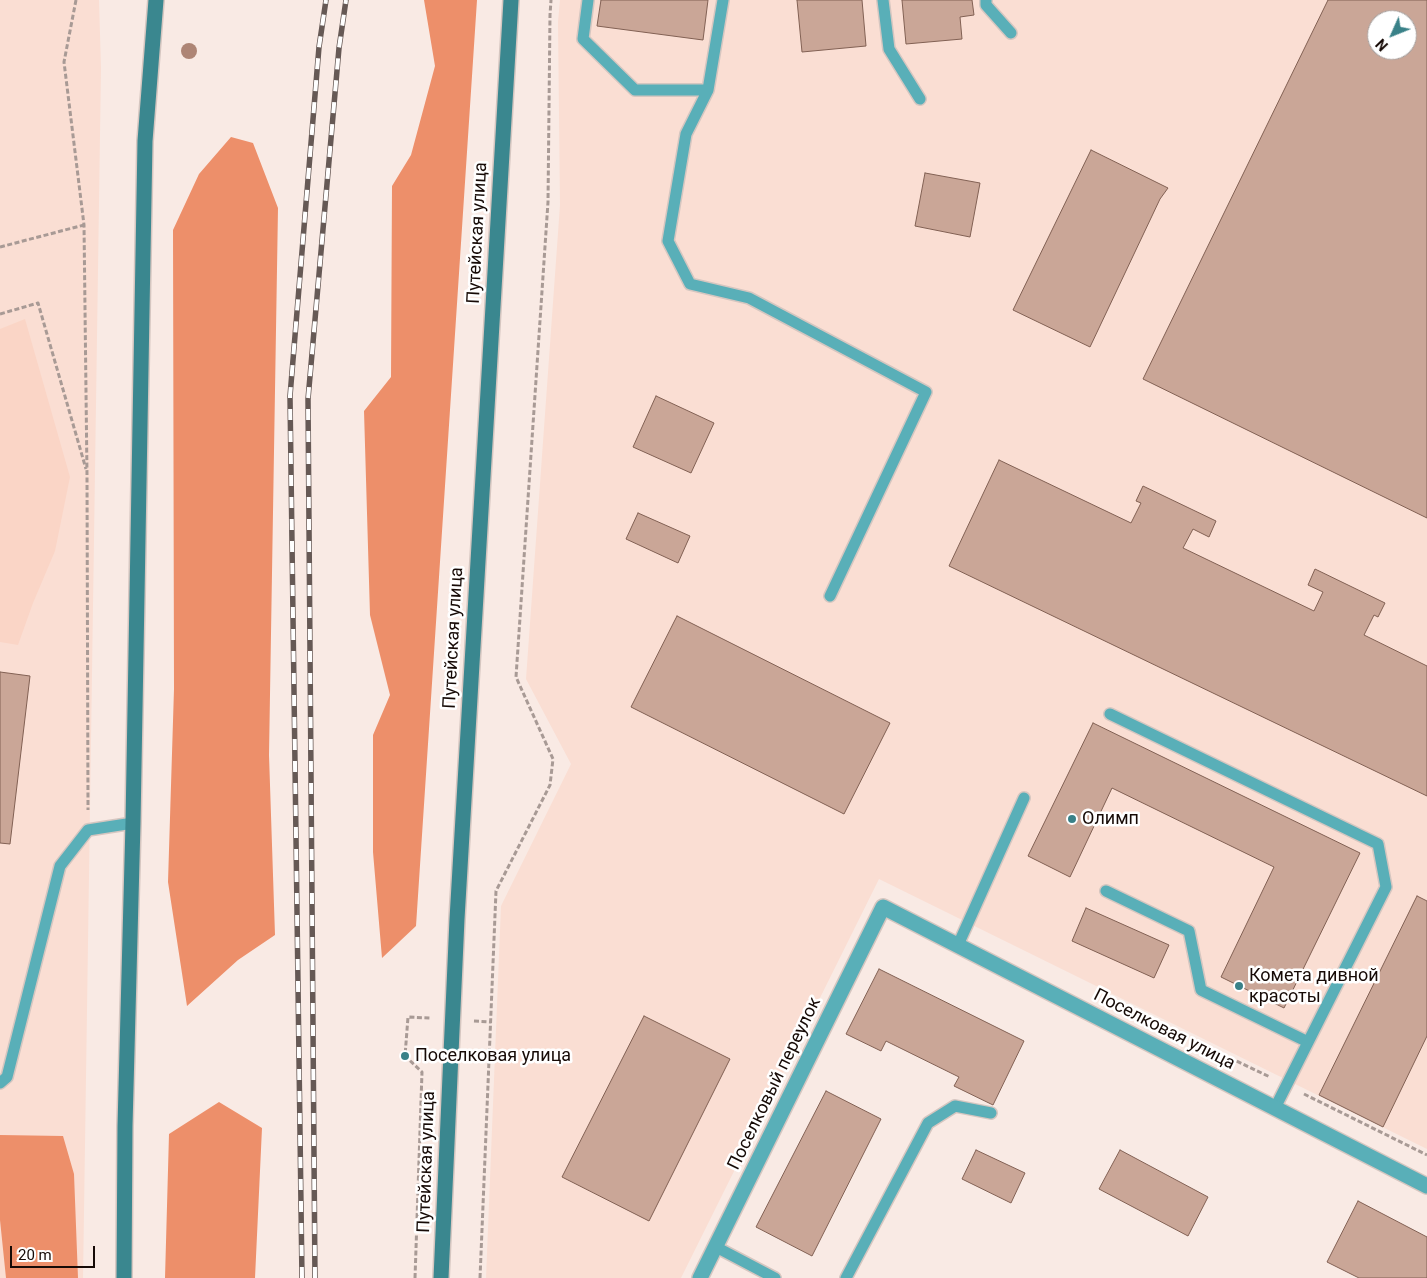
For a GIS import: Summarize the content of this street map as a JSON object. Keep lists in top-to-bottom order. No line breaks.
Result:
{"streets":{"main road":["Путейская улица"],"street":["Поселковая улица","Поселковый переулок"]},"crossings":[["Поселковая улица","Поселковый переулок"]],"places":["Олимп","Комета дивной красоты","Поселковая улица"],"scale_bar":"20 m","north":"bottom left"}
